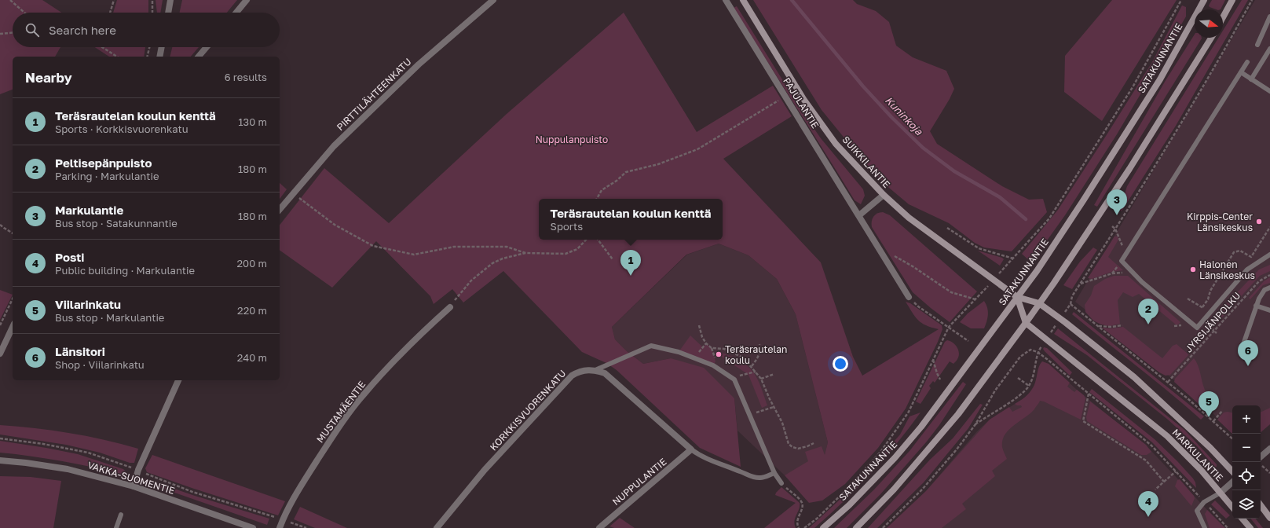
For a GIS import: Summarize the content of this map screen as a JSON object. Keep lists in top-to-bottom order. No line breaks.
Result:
{"streets":{"main road":["SATAKUNNANTIE","SUIKKILANTIE","MARKULANTIE"],"street":["PIRTTILÄHTEENKATU","PAJULANTIE","KORKKISVUORENKATU","MUSTAMÄENTIE","VAKKA-SUOMENTIE","NUPPULANTIE"],"path":["JYRSIJÄNPOLKU"]},"crossings":[["SATAKUNNANTIE","SUIKKILANTIE"]],"water":["Kuninkoja"],"parks":["Nuppulanpuisto"],"places":["Kirppis-Center Länsikeskus","Halonen Länsikeskus","Teräsrautelan koulu"],"north":"right","page":{"search":"Search here","heading":["Nearby","6 results"],"list":[{"mark":"1","name":"Teräsrautelan koulun kenttä","note":"Sports · Korkkisvuorenkatu","value":"130 m"},{"mark":"2","name":"Peltisepänpuisto","note":"Parking · Markulantie","value":"180 m"},{"mark":"3","name":"Markulantie","note":"Bus stop · Satakunnantie","value":"180 m"},{"mark":"4","name":"Posti","note":"Public building · Markulantie","value":"200 m"},{"mark":"5","name":"Viilarinkatu","note":"Bus stop · Markulantie","value":"220 m"},{"mark":"6","name":"Länsitori","note":"Shop · Viilarinkatu","value":"240 m"}],"pins":["3","1","2","6","5","4"],"popup":["Teräsrautelan koulun kenttä","Sports"],"map_buttons":["+","−"]}}
